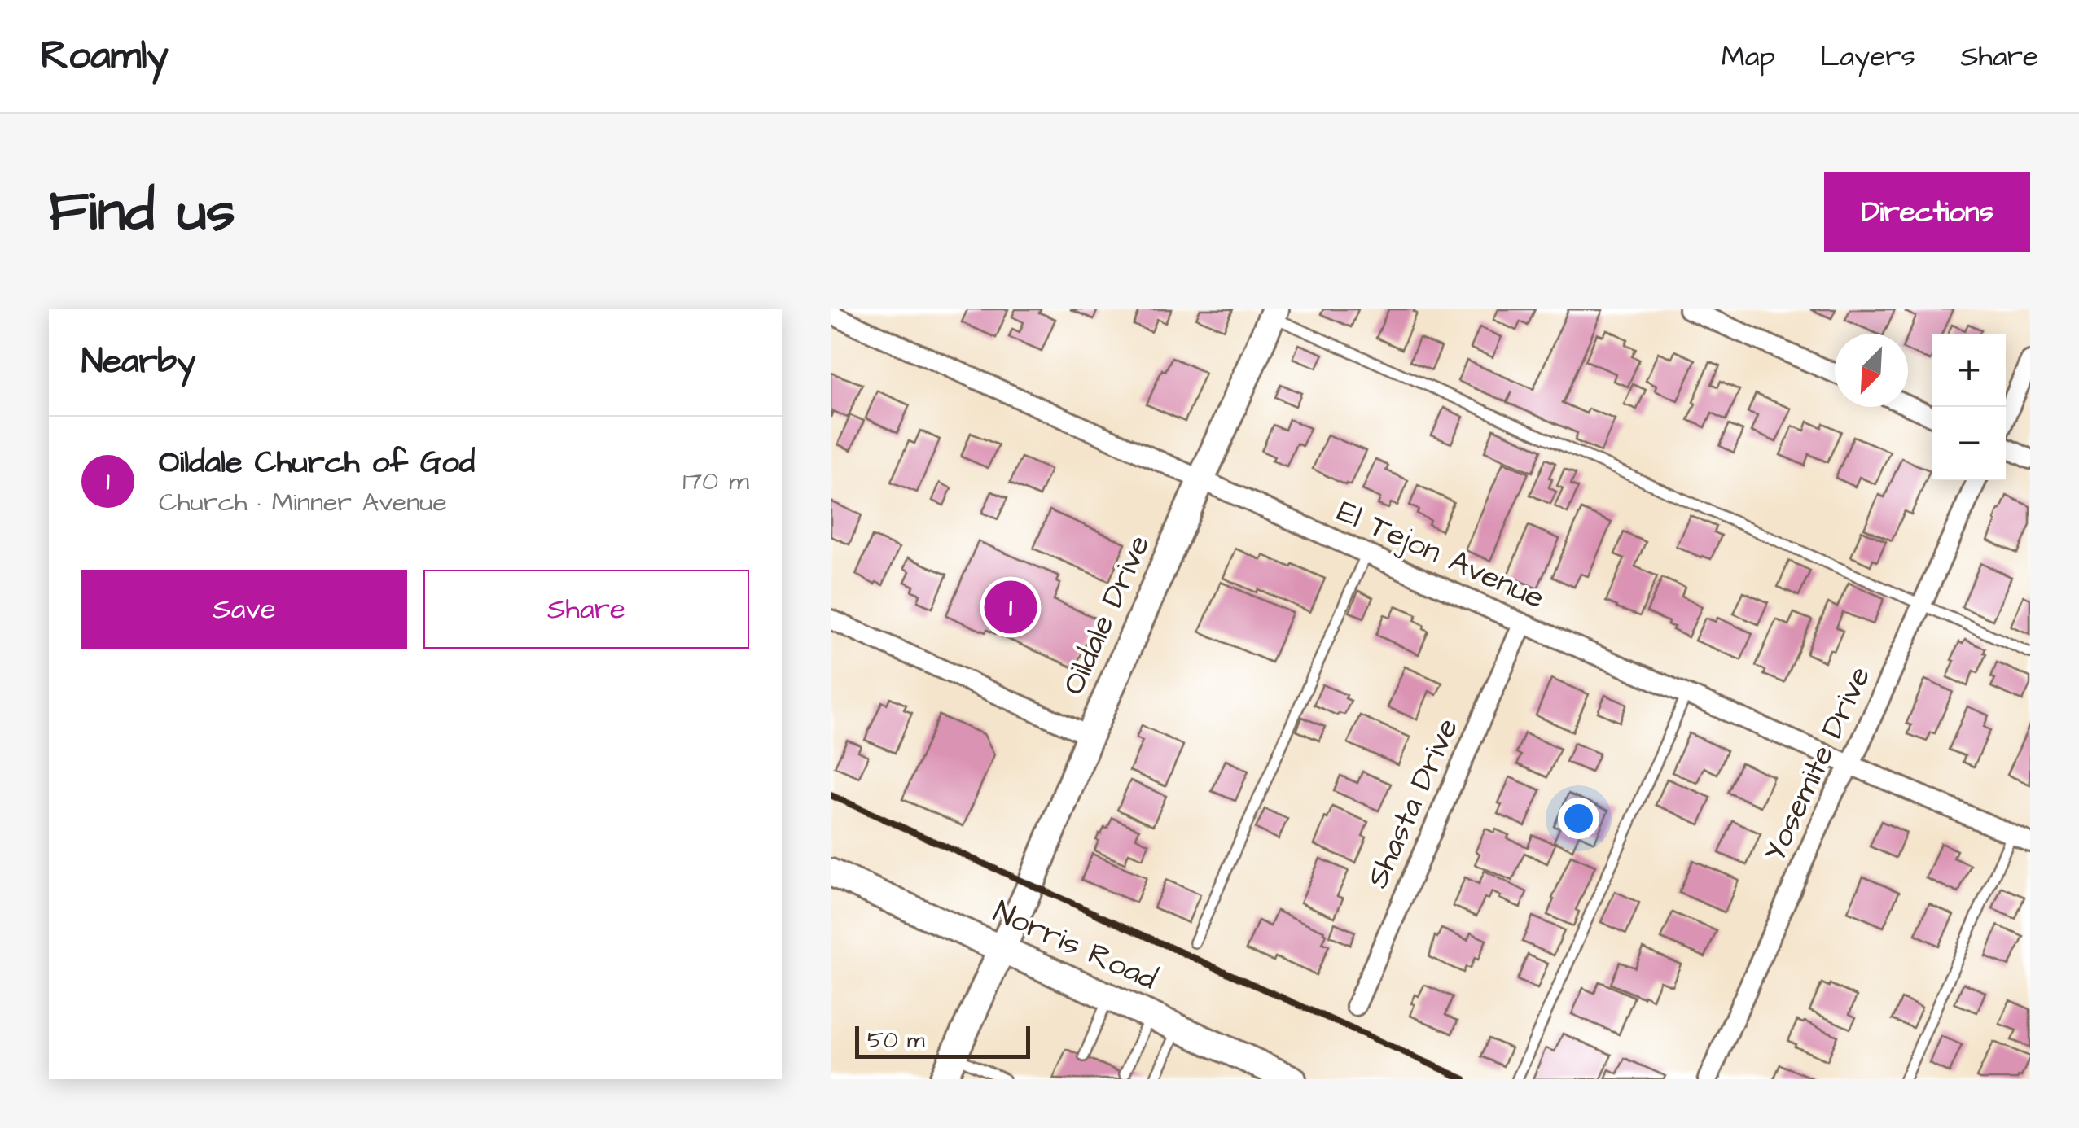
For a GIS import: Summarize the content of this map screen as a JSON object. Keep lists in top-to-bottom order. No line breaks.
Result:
{"streets":{"street":["El Tejon Avenue","Oildale Drive","Yosemite Drive","Shasta Drive","Norris Road"]},"crossings":[["El Tejon Avenue","Oildale Drive"],["El Tejon Avenue","Yosemite Drive"],["El Tejon Avenue","Shasta Drive"],["Oildale Drive","Norris Road"]],"scale_bar":"50 m","north":"bottom left","page":{"header":"Roamly","nav":["Map","Layers","Share"],"buttons":["Directions",["Save","Share"]],"title":"Find us","heading":"Nearby","map_buttons":["+","−"],"list":[{"mark":"1","name":"Oildale Church of God","note":"Church · Minner Avenue","value":"170 m"}],"pins":"1","scale":"50 m"}}
